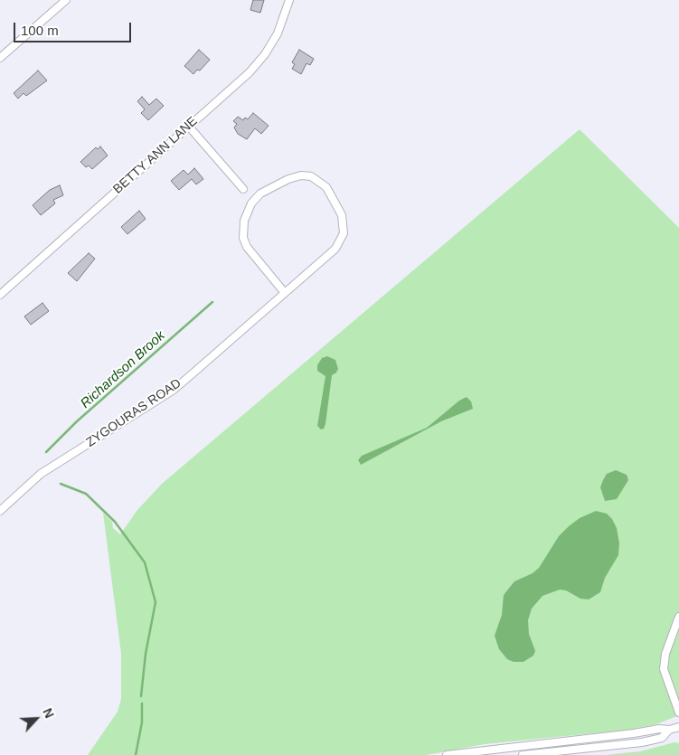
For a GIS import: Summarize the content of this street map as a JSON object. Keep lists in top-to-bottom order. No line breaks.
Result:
{"streets":{"street":["BETTY ANN LANE","ZYGOURAS ROAD"]},"water":["Richardson Brook"],"scale_bar":"100 m","north":"top right"}
